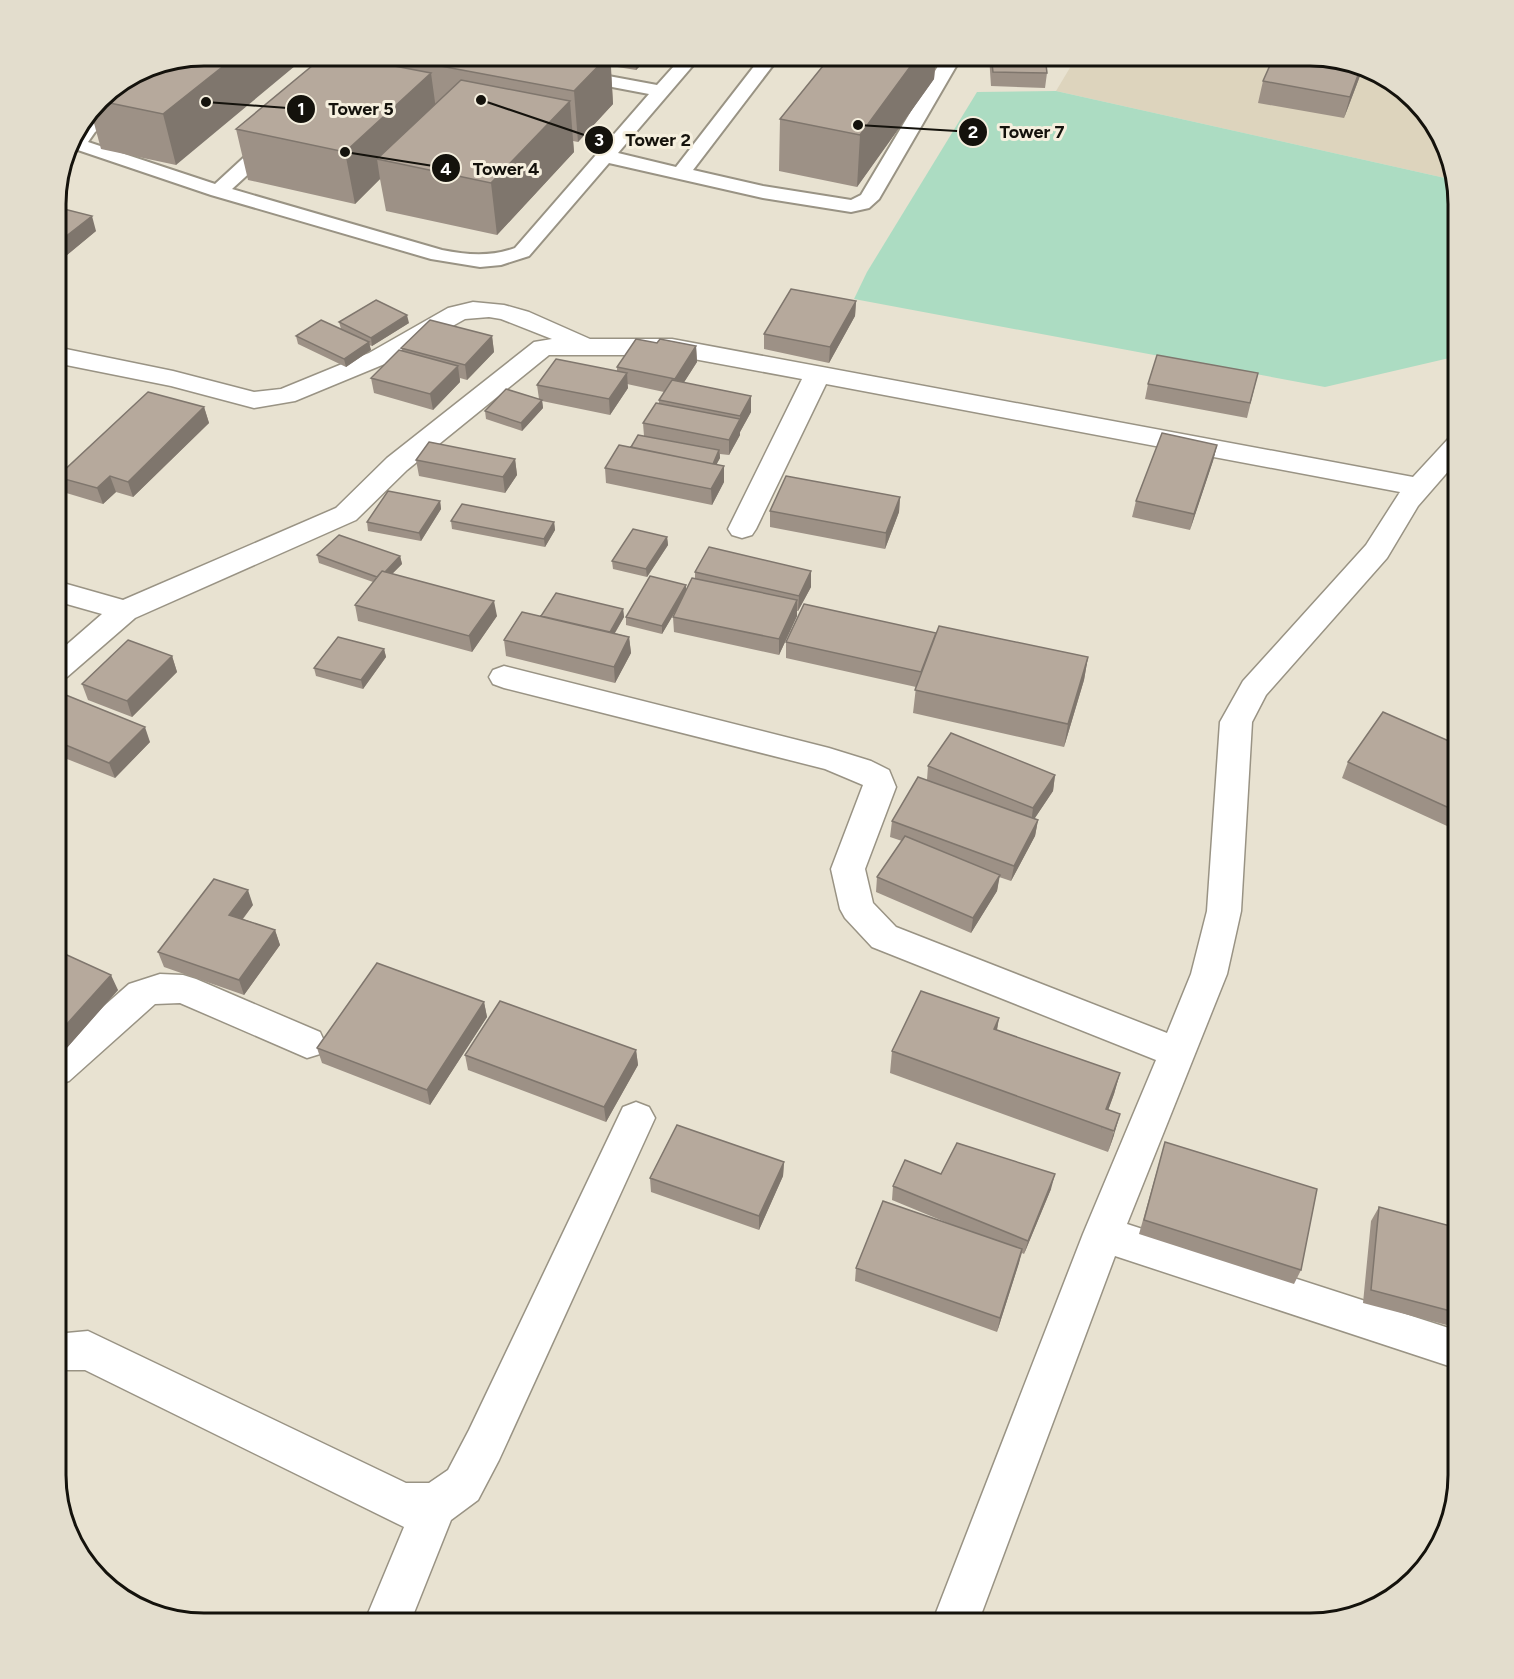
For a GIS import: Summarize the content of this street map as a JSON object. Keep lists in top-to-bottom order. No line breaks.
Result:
{"places":["Tower 2","Tower 5","Tower 7","Tower 4"]}
